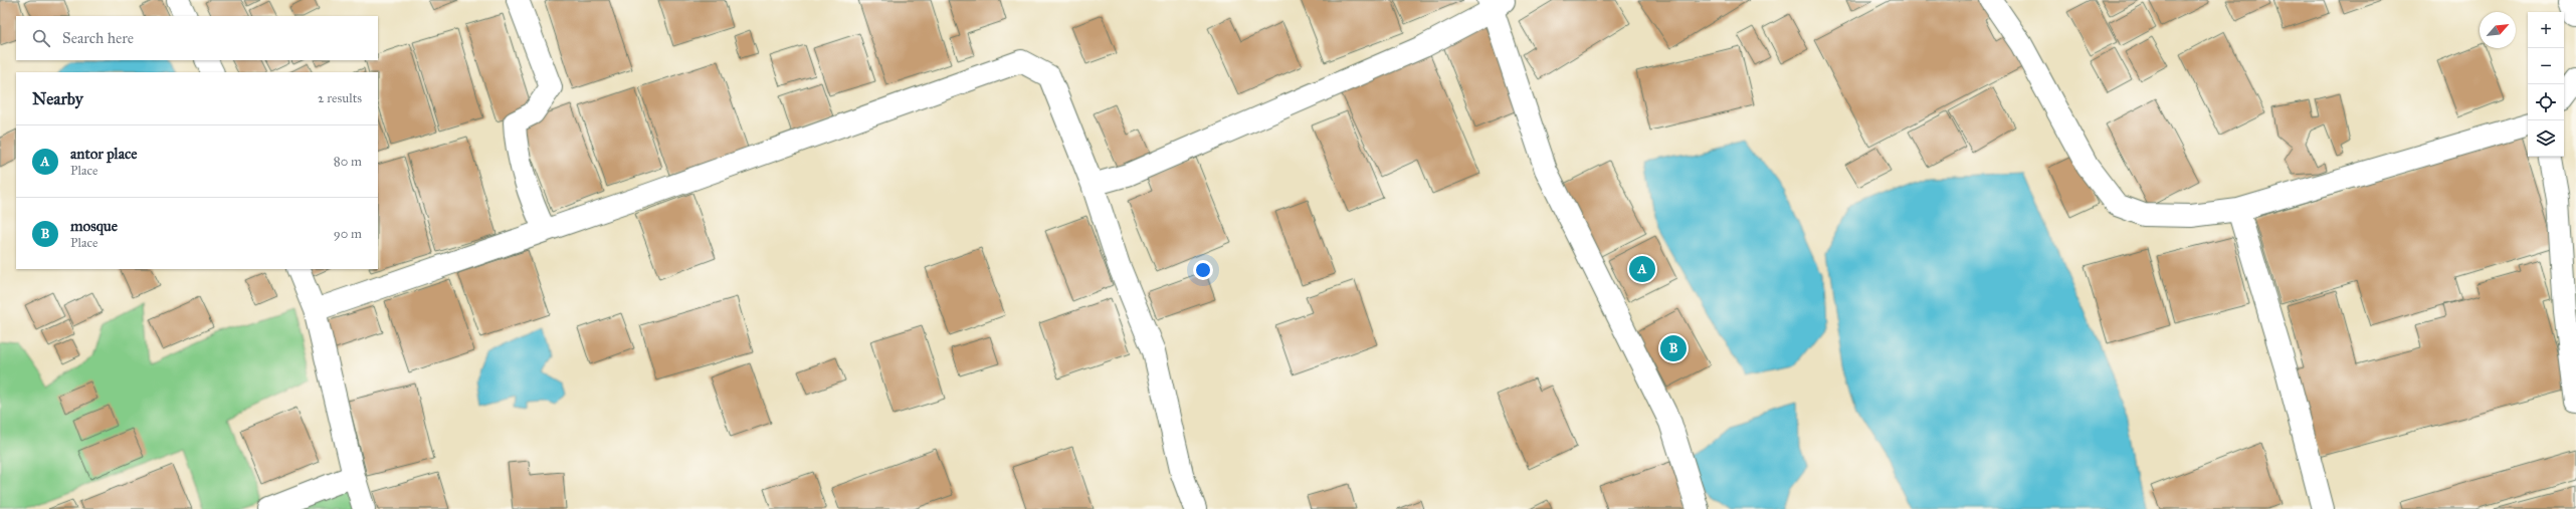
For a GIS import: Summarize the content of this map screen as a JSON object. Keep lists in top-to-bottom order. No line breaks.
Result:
{"north":"top right","page":{"map_buttons":["+","−"],"search":"Search here","heading":["Nearby","2 results"],"list":[{"mark":"A","name":"antor place","note":"Place","value":"80 m"},{"mark":"B","name":"mosque","note":"Place","value":"90 m"}],"pins":["A","B"]}}
